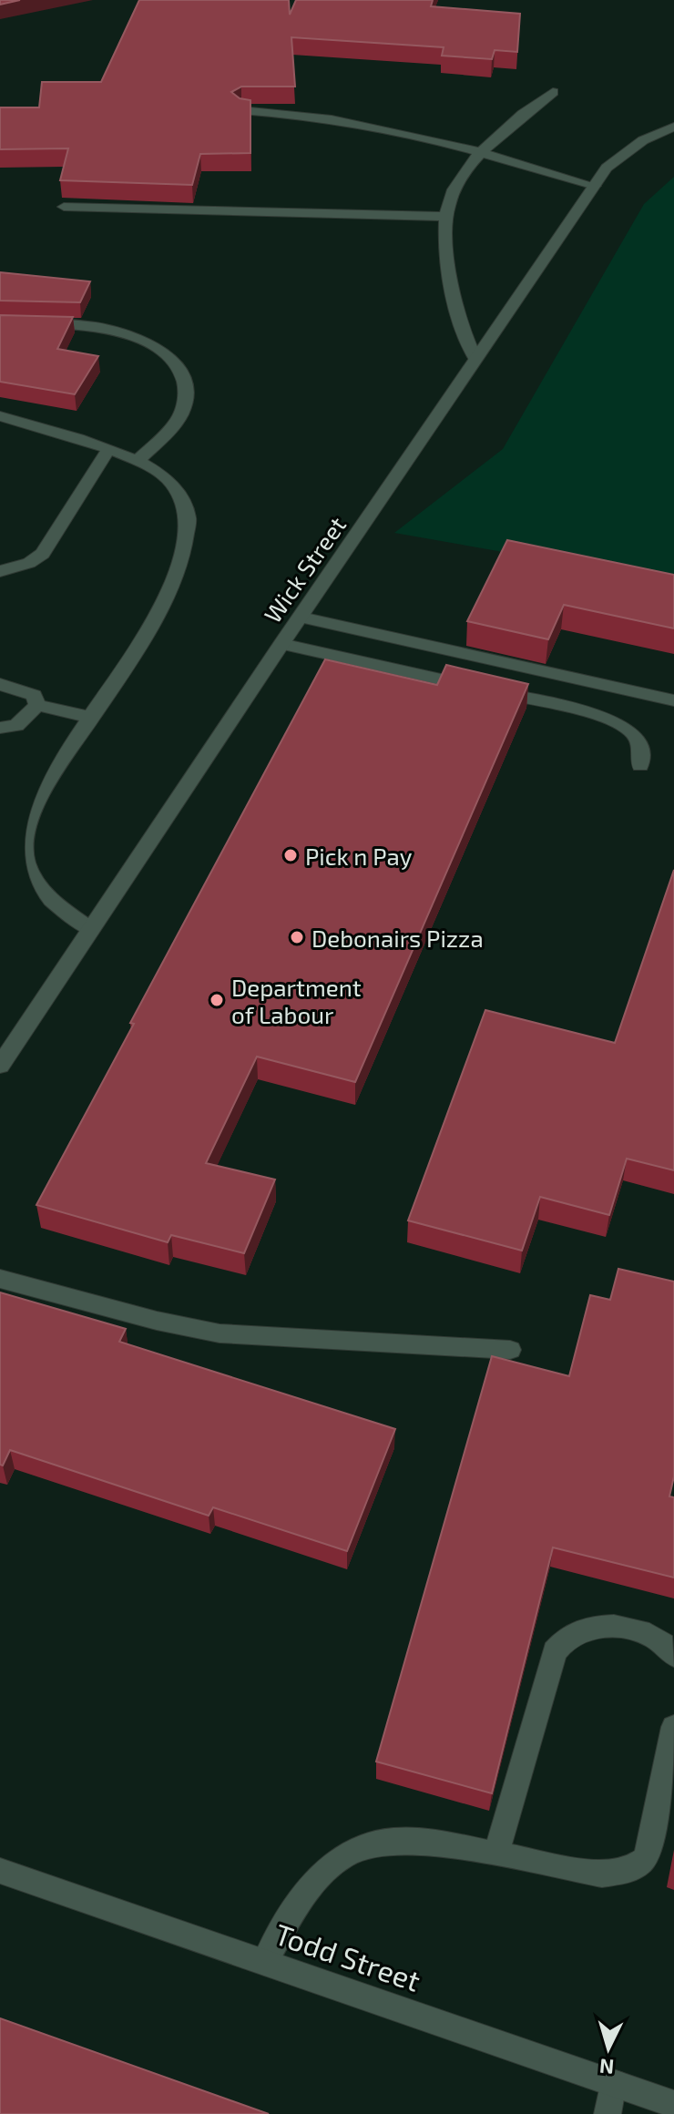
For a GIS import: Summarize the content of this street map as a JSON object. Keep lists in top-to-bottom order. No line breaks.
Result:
{"streets":{"street":["Wick Street","Todd Street"]},"places":["Pick n Pay","Debonairs Pizza","Department of Labour"],"north":"bottom"}
